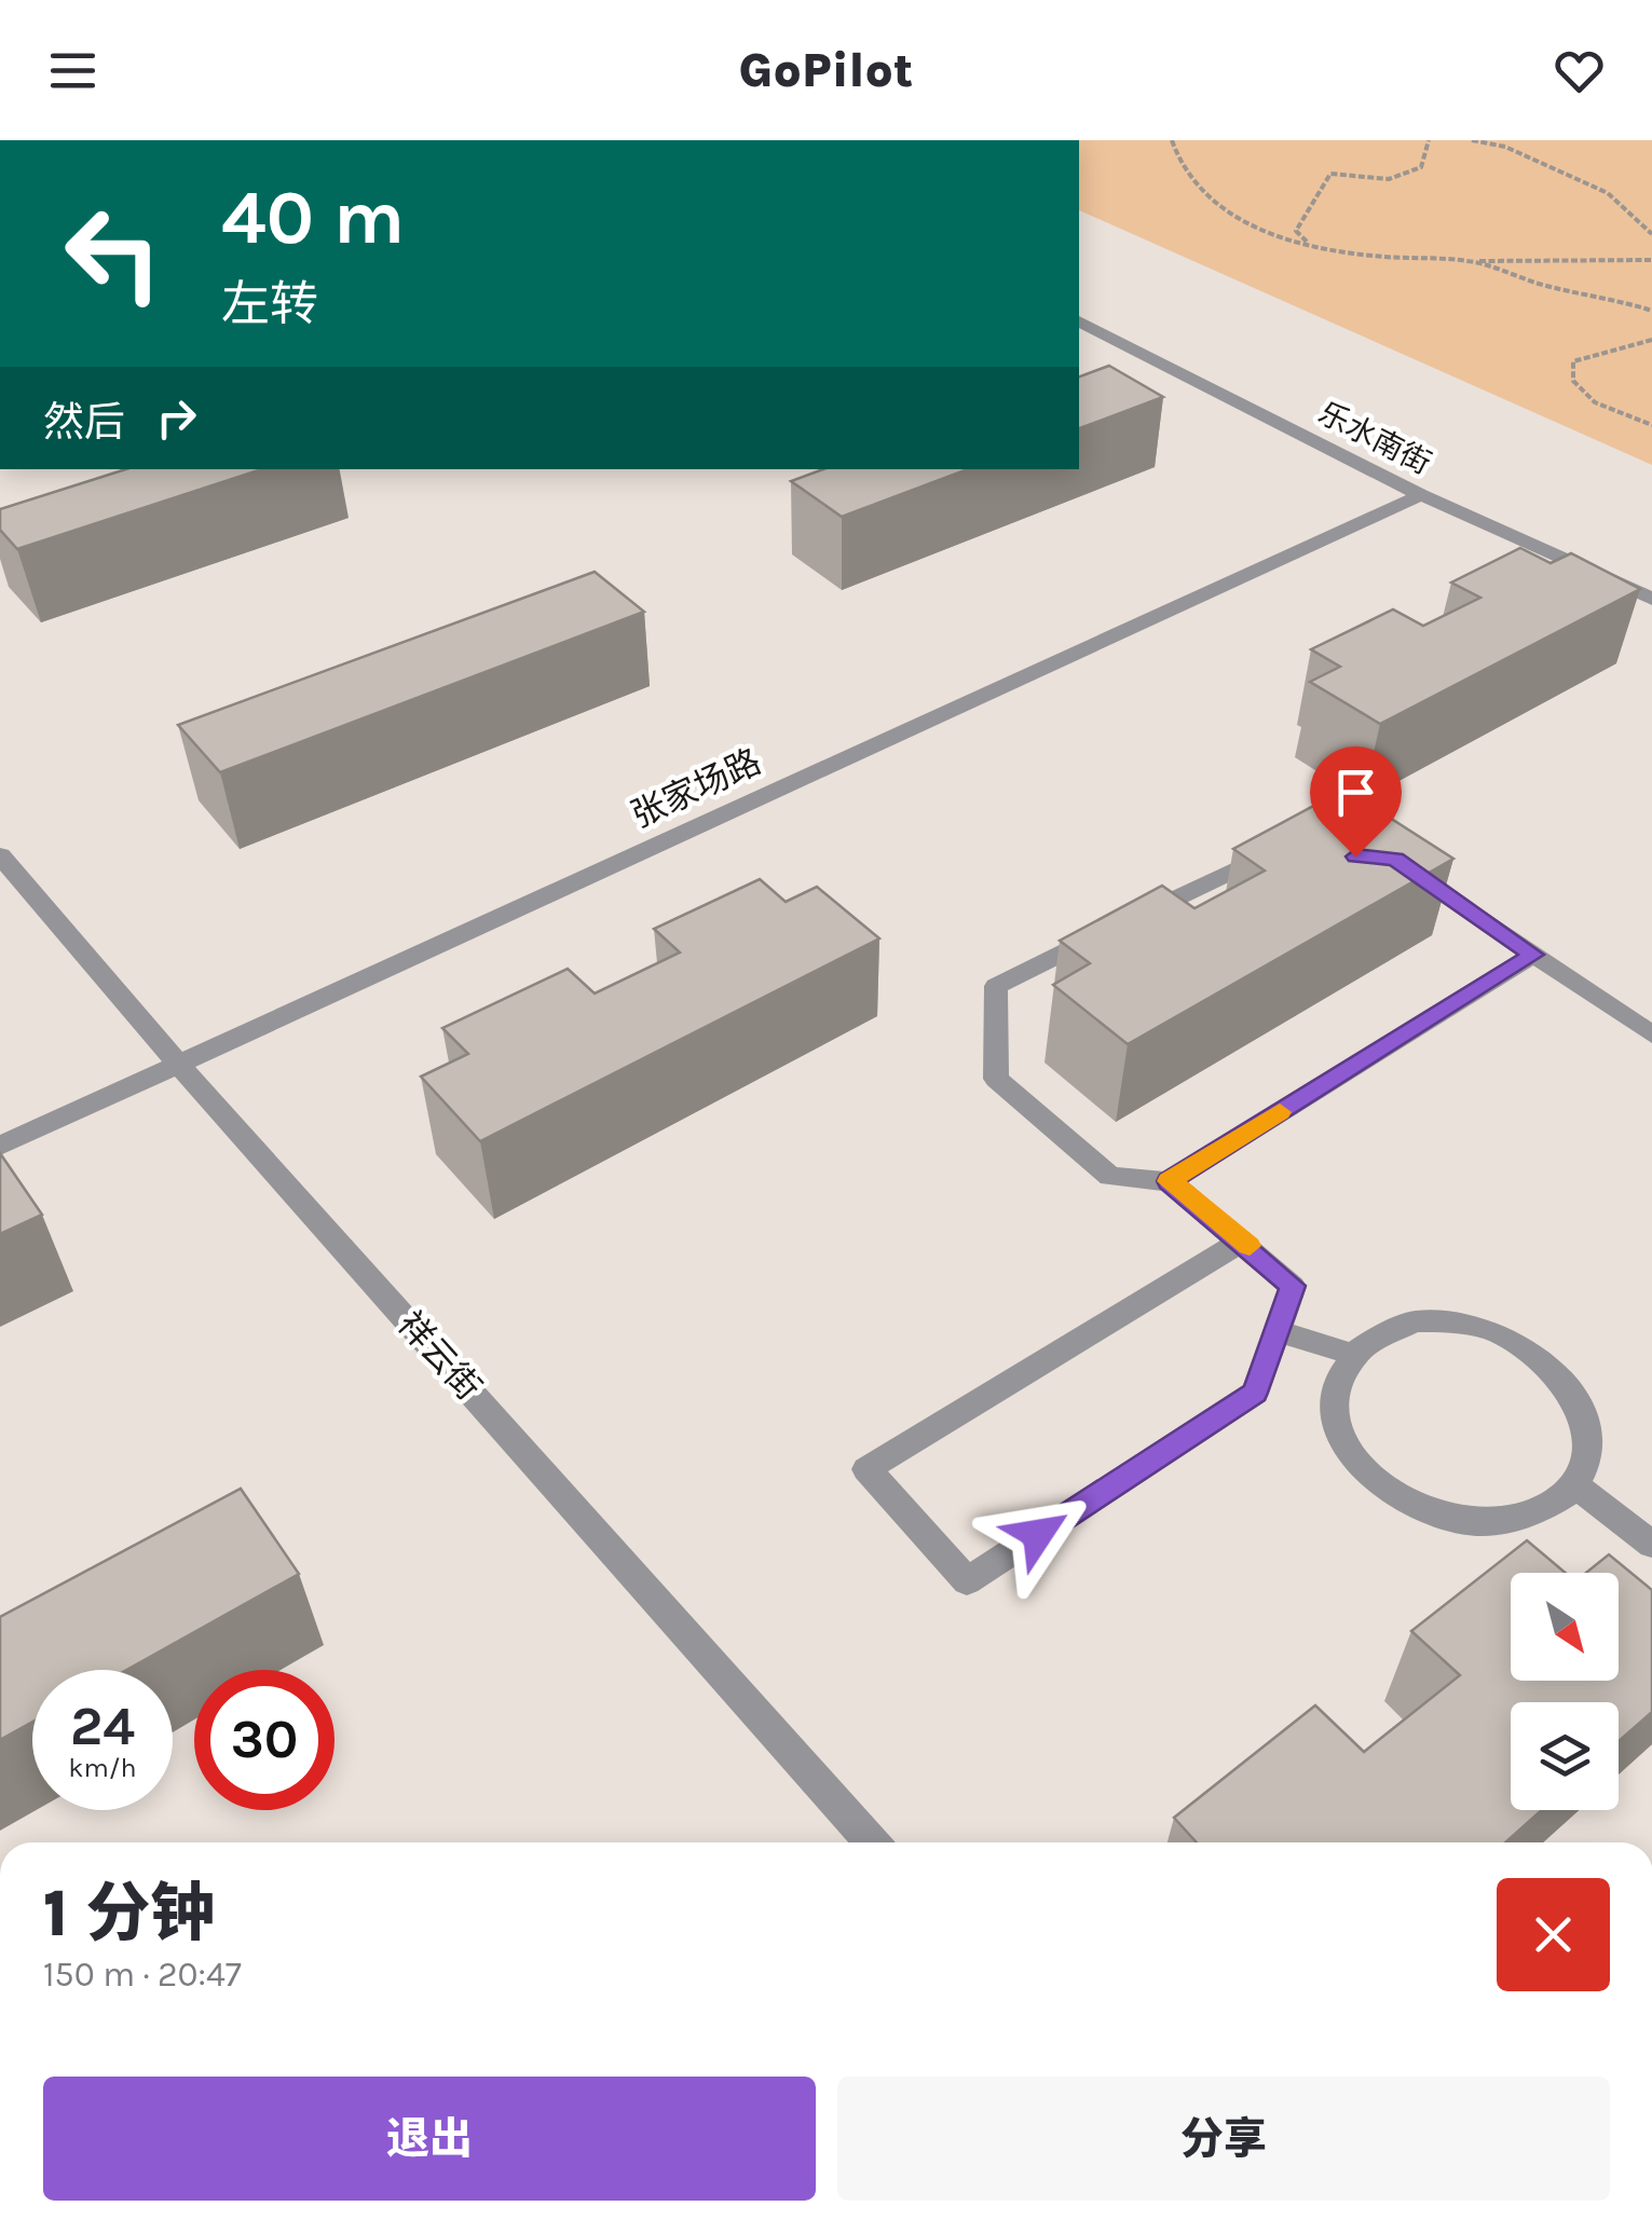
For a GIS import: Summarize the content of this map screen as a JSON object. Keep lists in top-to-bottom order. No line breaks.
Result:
{"streets":{"street":["乐水南街","张家场路","祥云街"]},"crossings":[["乐水南街","张家场路"],["张家场路","祥云街"]],"north":"bottom right","page":{"header":"GoPilot","turn":["40 m","左转"],"then":"然后","speed":"24 km/h","limit":"30","heading":["1 分钟","150 m · 20:47"],"buttons":["退出","分享"]}}
